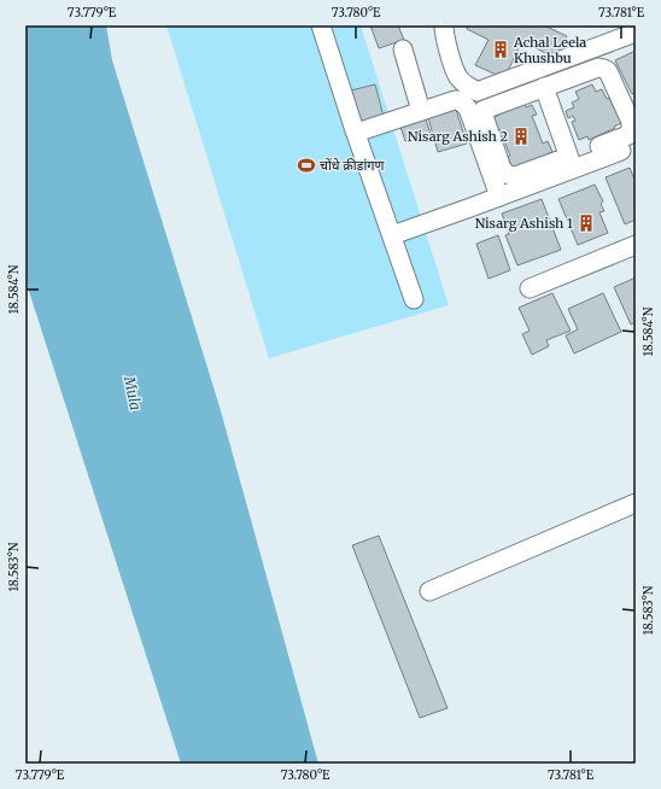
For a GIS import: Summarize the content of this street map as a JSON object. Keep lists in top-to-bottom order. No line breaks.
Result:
{"water":["Mula"],"places":{"building":["Achal Leela Khushbu","Nisarg Ashish 2","Nisarg Ashish 1"],"sports":["चोंधे क्रीडांगण"]},"coordinates":["73.779°E","73.780°E","73.781°E","18.584°N","18.583°N"]}
